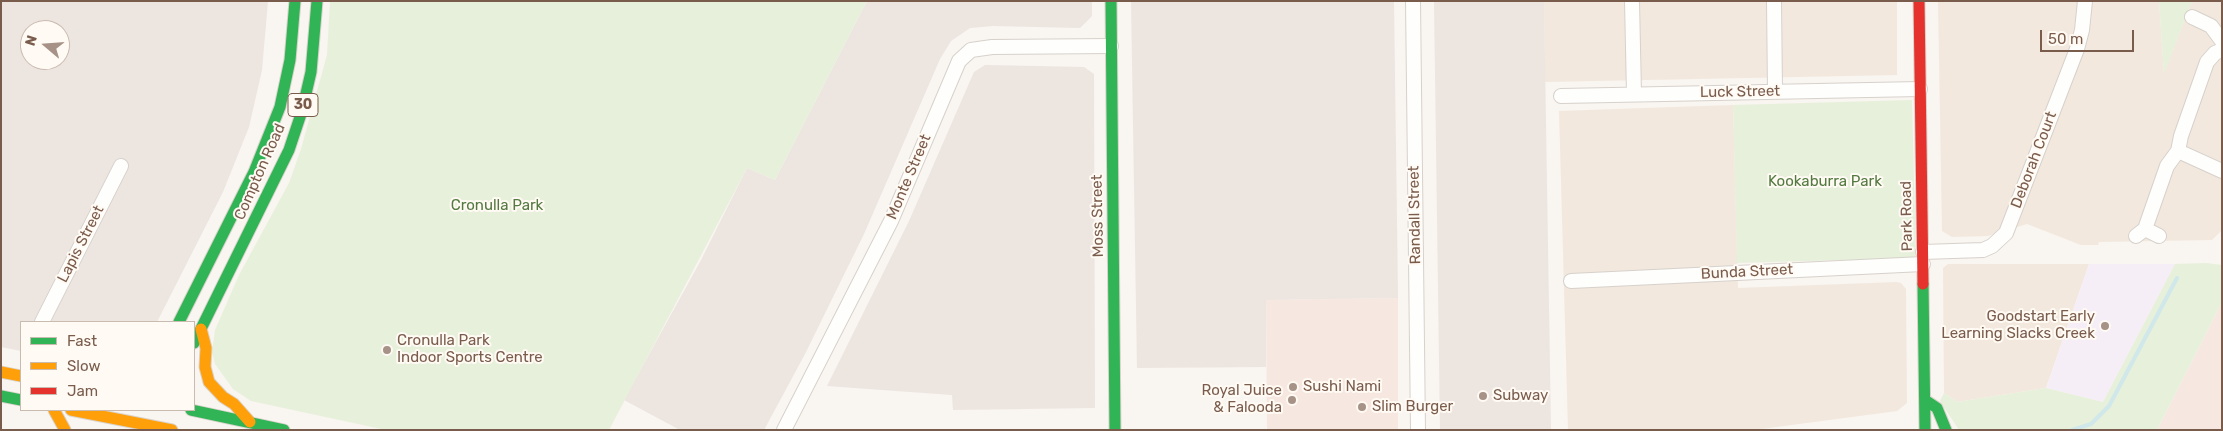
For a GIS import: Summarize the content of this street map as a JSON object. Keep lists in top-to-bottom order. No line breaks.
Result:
{"streets":{"main road":["30","Compton Road","Moss Street","Park Road"],"street":["Luck Street","Deborah Court","Monte Street","Randall Street","Lapis Street","Bunda Street"]},"crossings":[["Luck Street","Park Road"],["Deborah Court","Park Road"],["Deborah Court","Bunda Street"],["Monte Street","Moss Street"],["Park Road","Bunda Street"]],"parks":["Kookaburra Park","Cronulla Park"],"places":["Goodstart Early Learning Slacks Creek","Cronulla Park Indoor Sports Centre","Sushi Nami","Subway","Royal Juice & Falooda","Slim Burger"],"legend":["Fast","Slow","Jam"],"scale_bar":"50 m","north":"left"}
